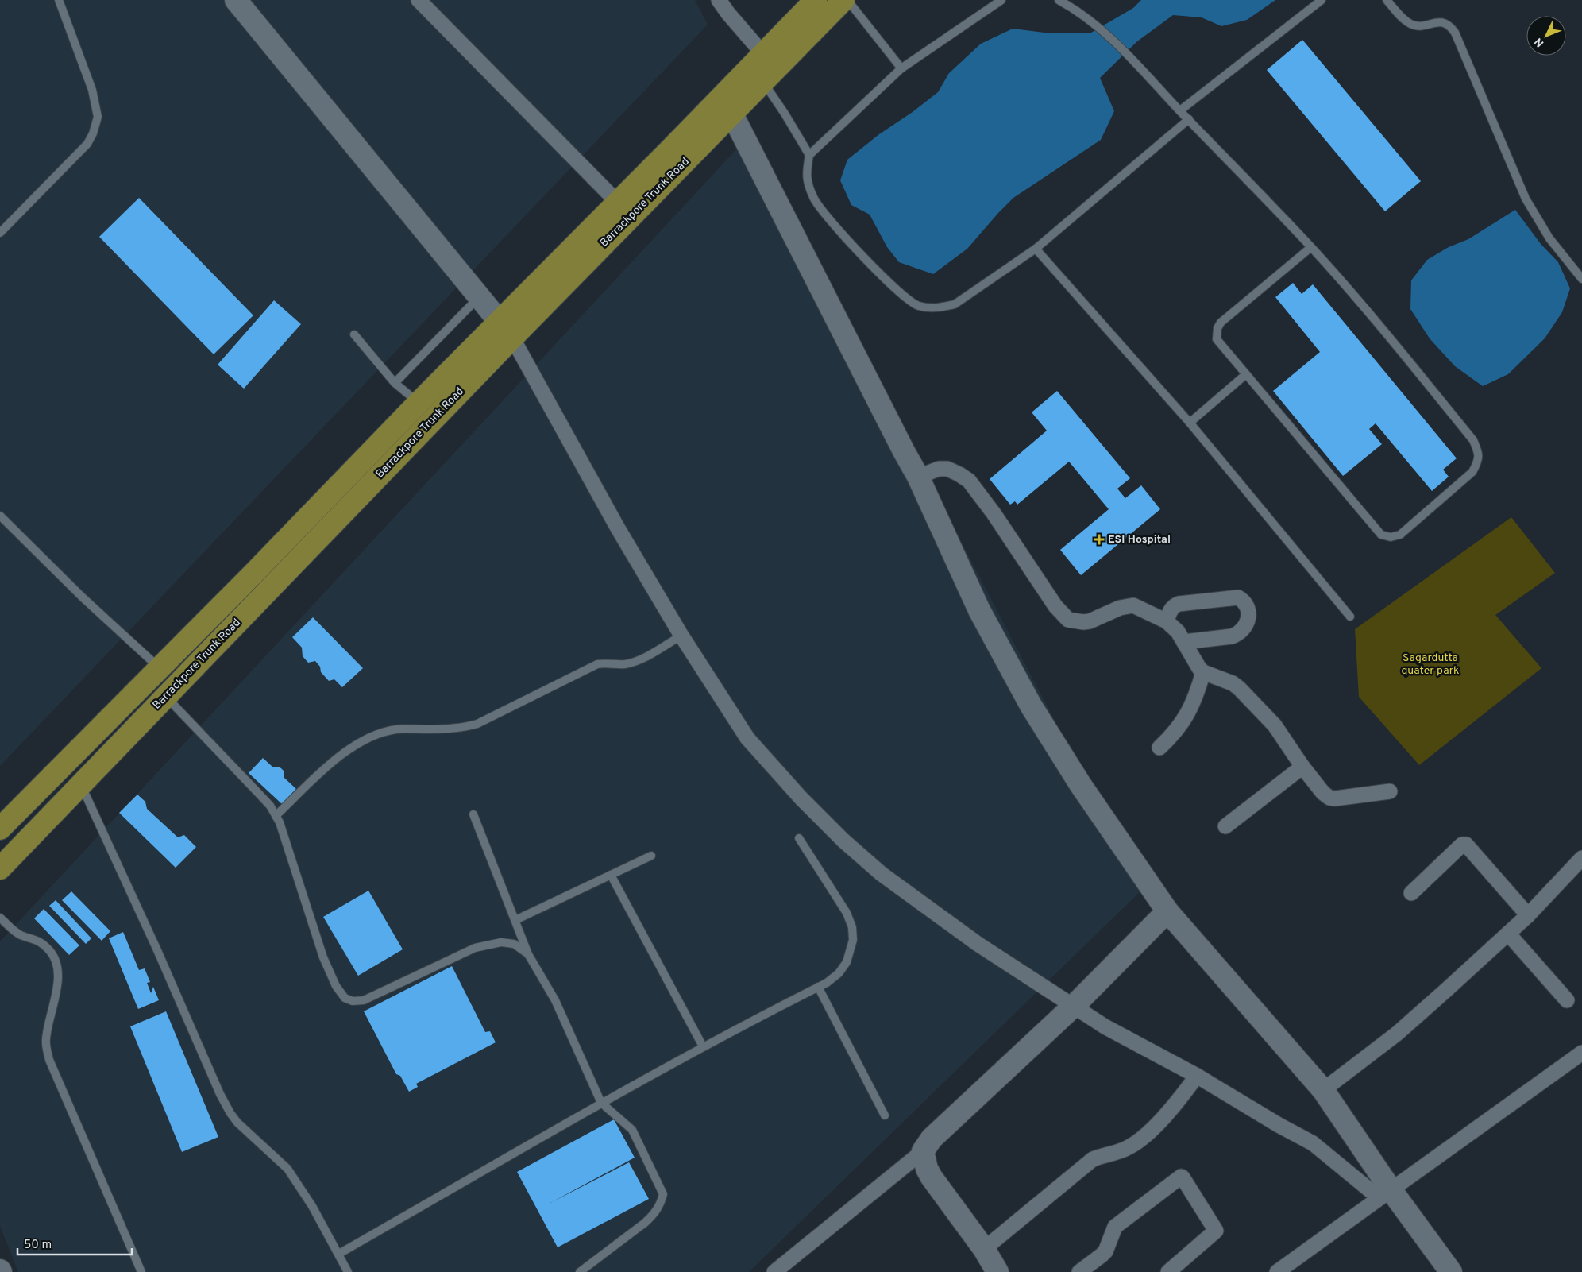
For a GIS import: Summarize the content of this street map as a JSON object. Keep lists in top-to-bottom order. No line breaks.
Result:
{"streets":{"main road":["Barrackpore Trunk Road"]},"parks":["Sagardutta quater park"],"places":{"health":["ESI Hospital"]},"scale_bar":"50 m","north":"bottom left"}
